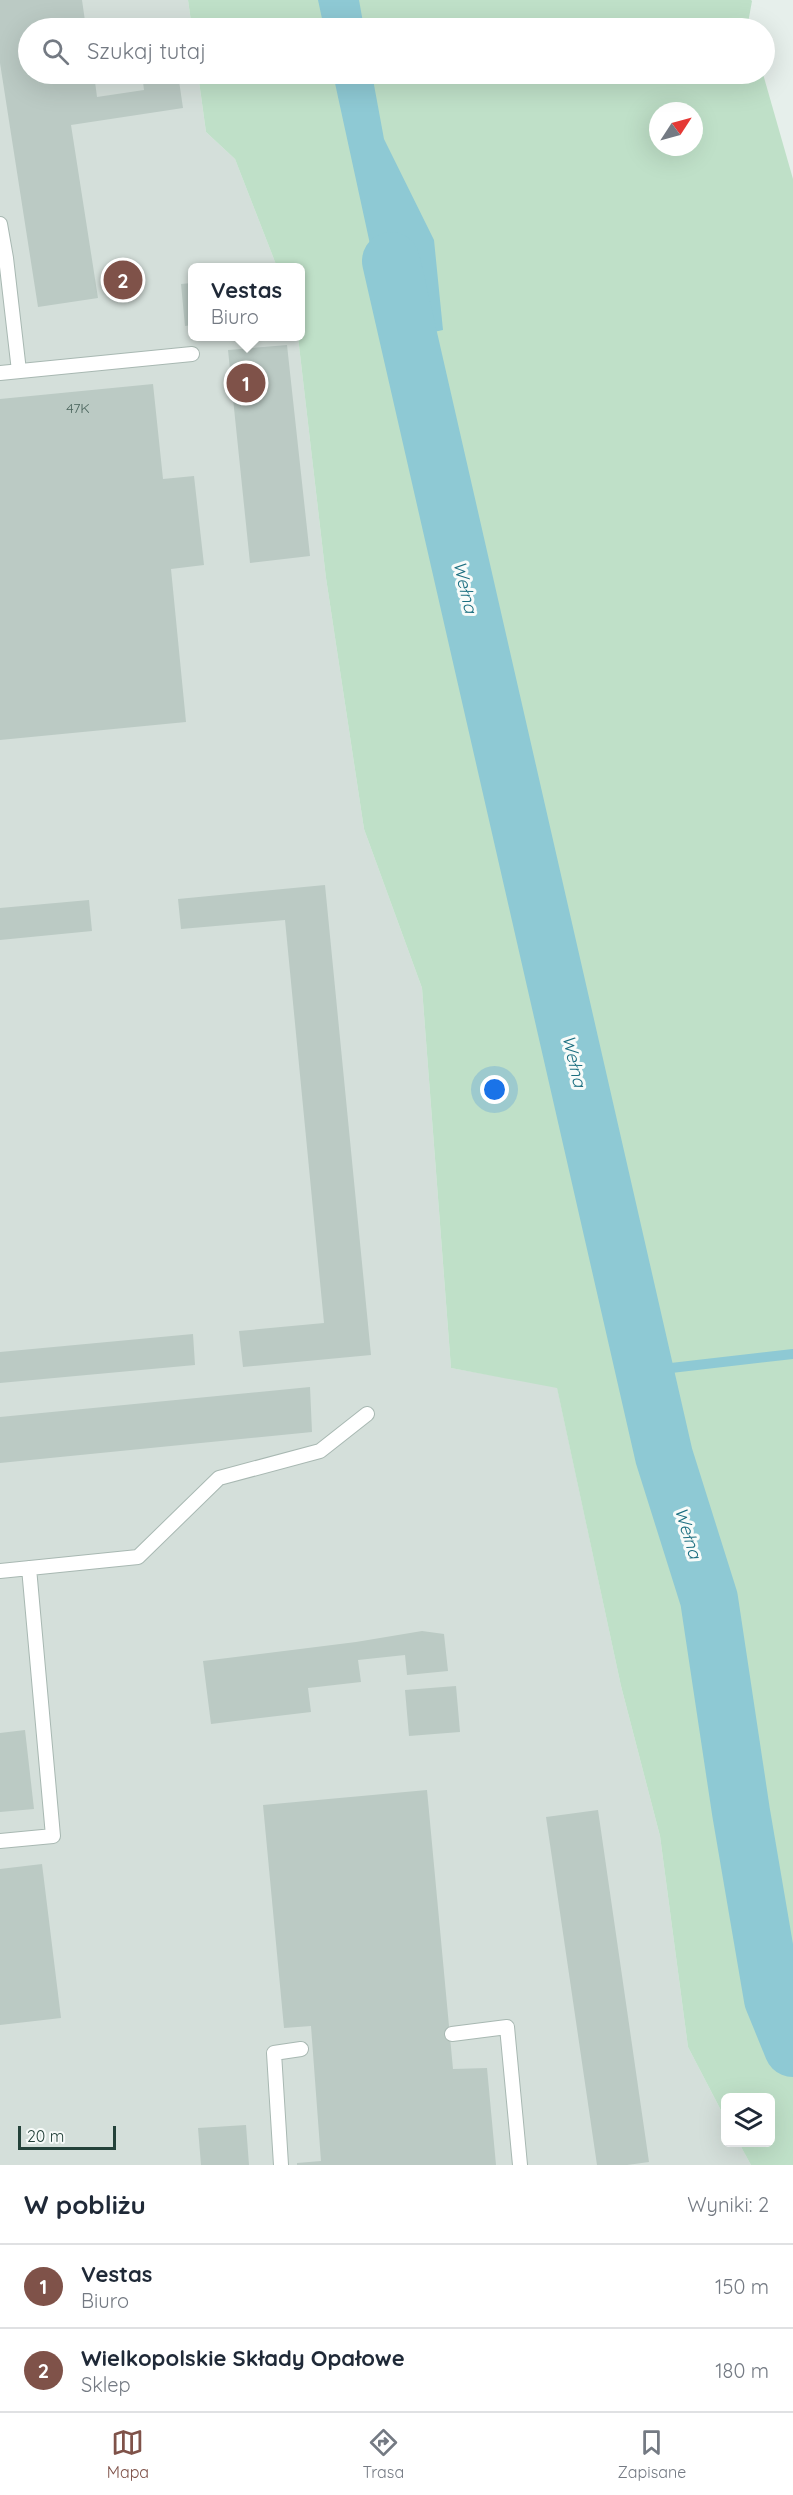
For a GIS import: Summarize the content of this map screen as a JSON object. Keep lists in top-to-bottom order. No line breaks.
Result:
{"water":["Wełna"],"house_numbers":["47K"],"scale_bar":"20 m","north":"top right","page":{"search":"Szukaj tutaj","pins":["2","1"],"popup":["Vestas","Biuro"],"scale":"20 m","heading":["W pobliżu","Wyniki: 2"],"list":[{"mark":"1","name":"Vestas","note":"Biuro","value":"150 m"},{"mark":"2","name":"Wielkopolskie Składy Opałowe","note":"Sklep","value":"180 m"}],"nav":["Mapa","Trasa","Zapisane"]}}
